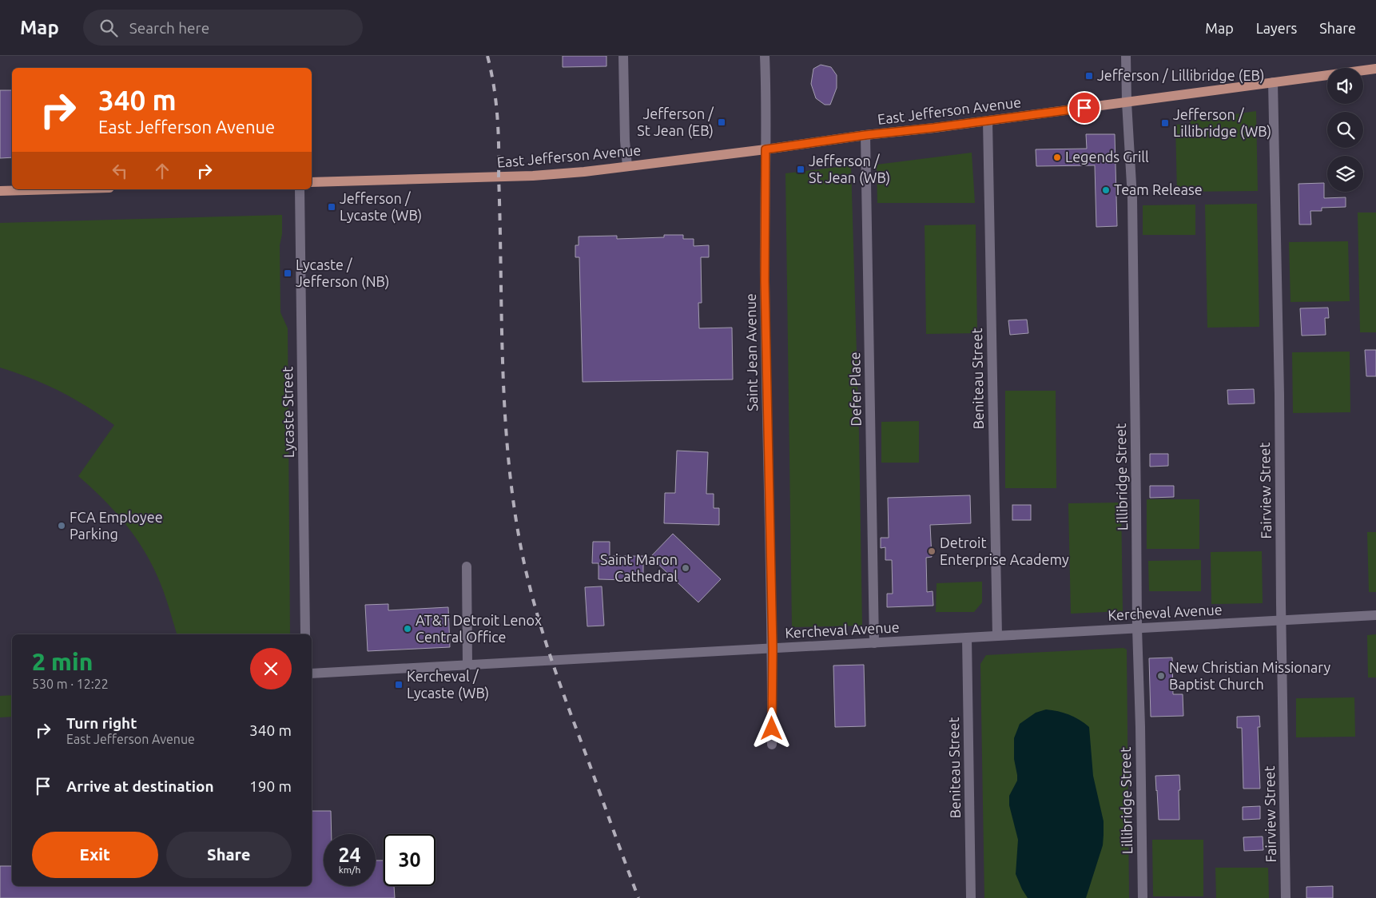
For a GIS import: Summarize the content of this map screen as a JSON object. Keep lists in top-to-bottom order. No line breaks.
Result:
{"streets":{"main road":["East Jefferson Avenue"],"street":["Saint Jean Avenue","Beniteau Street","Defer Place","Lycaste Street","Lillibridge Street","Fairview Street","Kercheval Avenue"]},"crossings":[["East Jefferson Avenue","Saint Jean Avenue"],["East Jefferson Avenue","Beniteau Street"],["East Jefferson Avenue","Defer Place"],["East Jefferson Avenue","Lillibridge Street"],["East Jefferson Avenue","Fairview Street"],["Saint Jean Avenue","Kercheval Avenue"],["Beniteau Street","Kercheval Avenue"],["Defer Place","Kercheval Avenue"],["Lillibridge Street","Kercheval Avenue"],["Fairview Street","Kercheval Avenue"]],"places":{"transit":["Jefferson / Lillibridge (EB)","Jefferson / St Jean (EB)","Jefferson / Lillibridge (WB)","Jefferson / St Jean (WB)","Jefferson / Lycaste (WB)","Lycaste / Jefferson (NB)","Kercheval / Lycaste (WB)"],"other":["Legends Grill","Team Release","FCA Employee Parking","Detroit Enterprise Academy","Saint Maron Cathedral","AT&T Detroit Lenox Central Office","New Christian Missionary Baptist Church"]},"page":{"header":"Map","search":"Search here","nav":["Map","Layers","Share"],"turn":["340 m","East Jefferson Avenue"],"heading":["2 min","530 m · 12:22"],"list":[{"name":"Turn right","note":"East Jefferson Avenue","value":"340 m"},{"name":"Arrive at destination","value":"190 m"}],"buttons":["Exit","Share"],"speed":"24 km/h","limit":"30"}}
